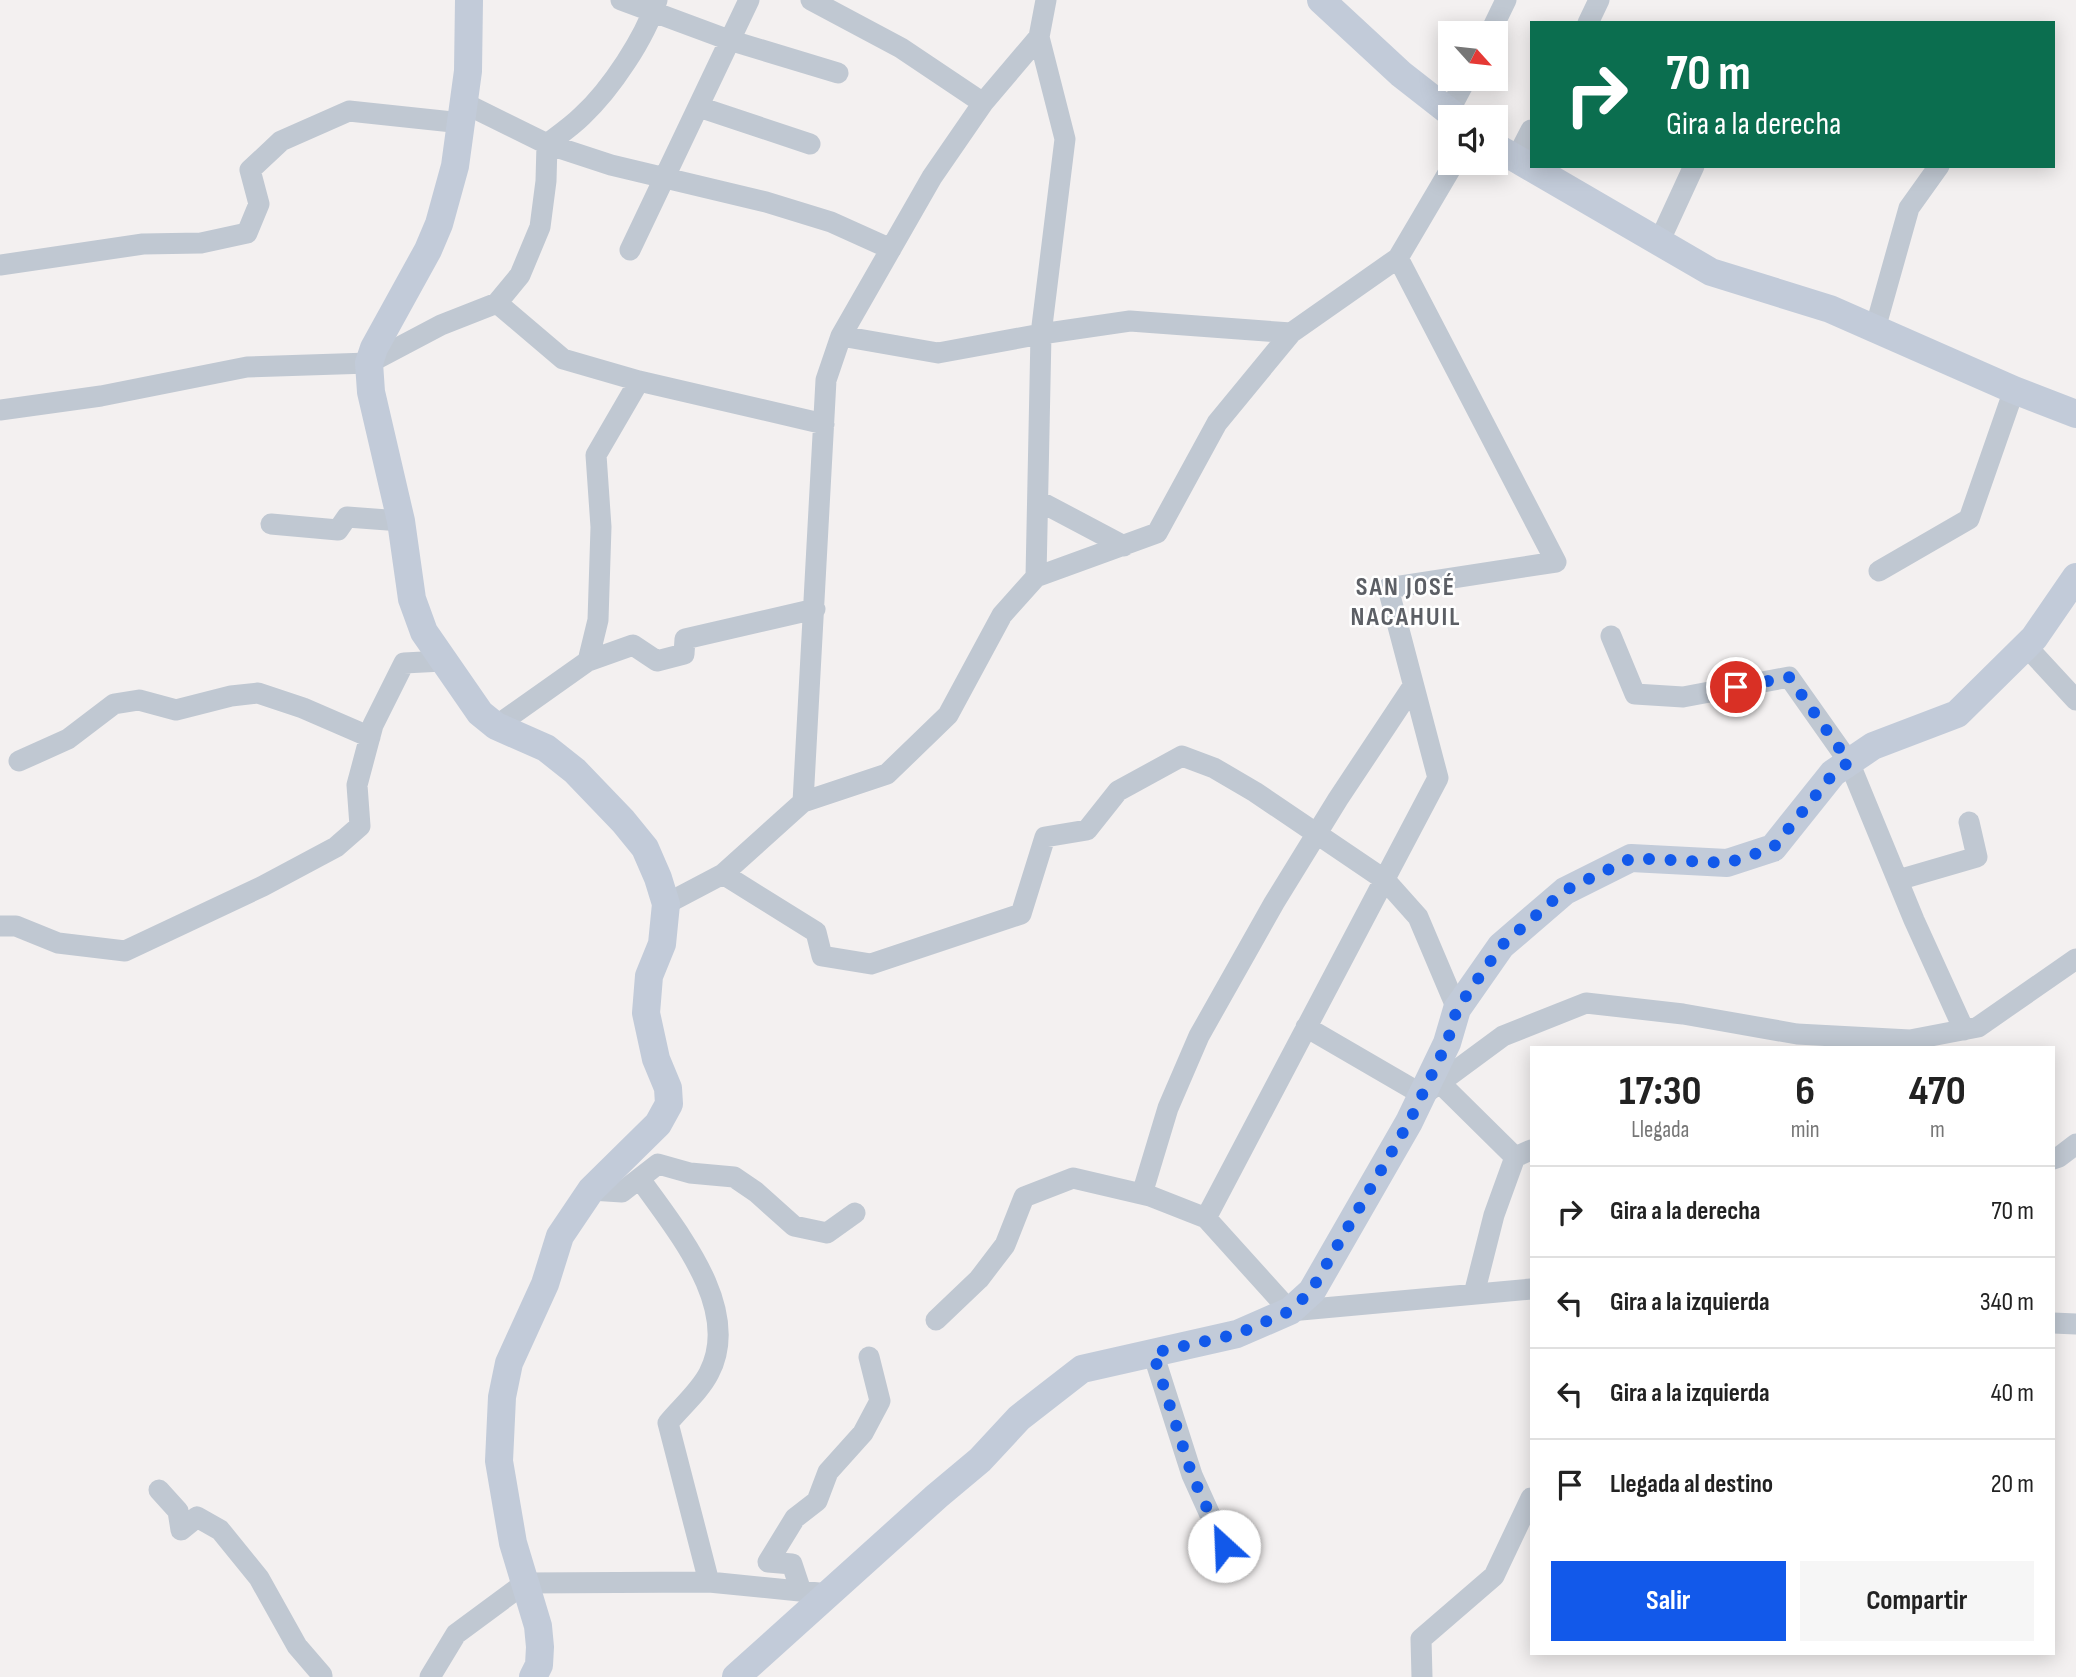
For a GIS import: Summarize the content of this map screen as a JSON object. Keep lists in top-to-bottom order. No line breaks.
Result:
{"districts":["SAN JOSÉ NACAHUIL"],"north":"bottom right","page":{"turn":["70 m","Gira a la derecha"],"eta":["17:30","Llegada","6","min","470","m"],"list":[{"name":"Gira a la derecha","value":"70 m"},{"name":"Gira a la izquierda","value":"340 m"},{"name":"Gira a la izquierda","value":"40 m"},{"name":"Llegada al destino","value":"20 m"}],"buttons":["Salir","Compartir"]}}
